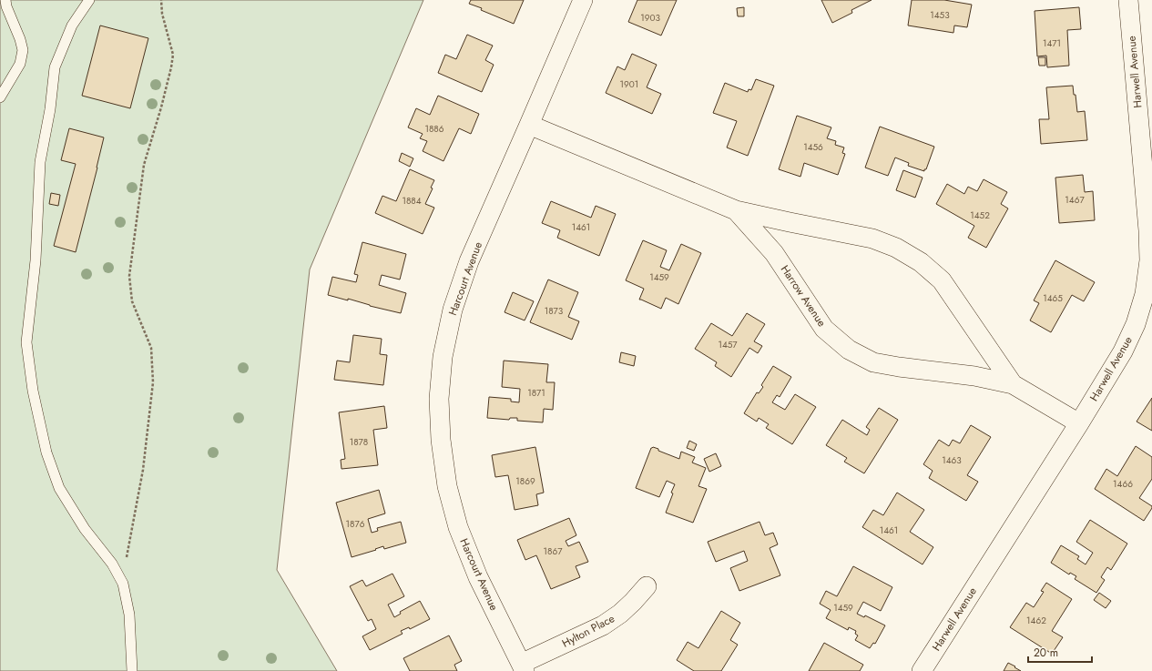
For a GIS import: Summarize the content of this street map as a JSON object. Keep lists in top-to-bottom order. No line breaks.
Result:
{"streets":{"street":["Harwell Avenue","Harcourt Avenue","Harrow Avenue","Hylton Place"]},"crossings":[["Harwell Avenue","Harrow Avenue"],["Harcourt Avenue","Harrow Avenue"],["Harcourt Avenue","Hylton Place"]],"house_numbers":["1453","1903","1471","1901","1886","1456","1467","1884","1452","1461","1459","1465","1873","1457","1871","1878","1463","1869","1466","1876","1461","1867","1459","1462"],"scale_bar":"20 m"}
